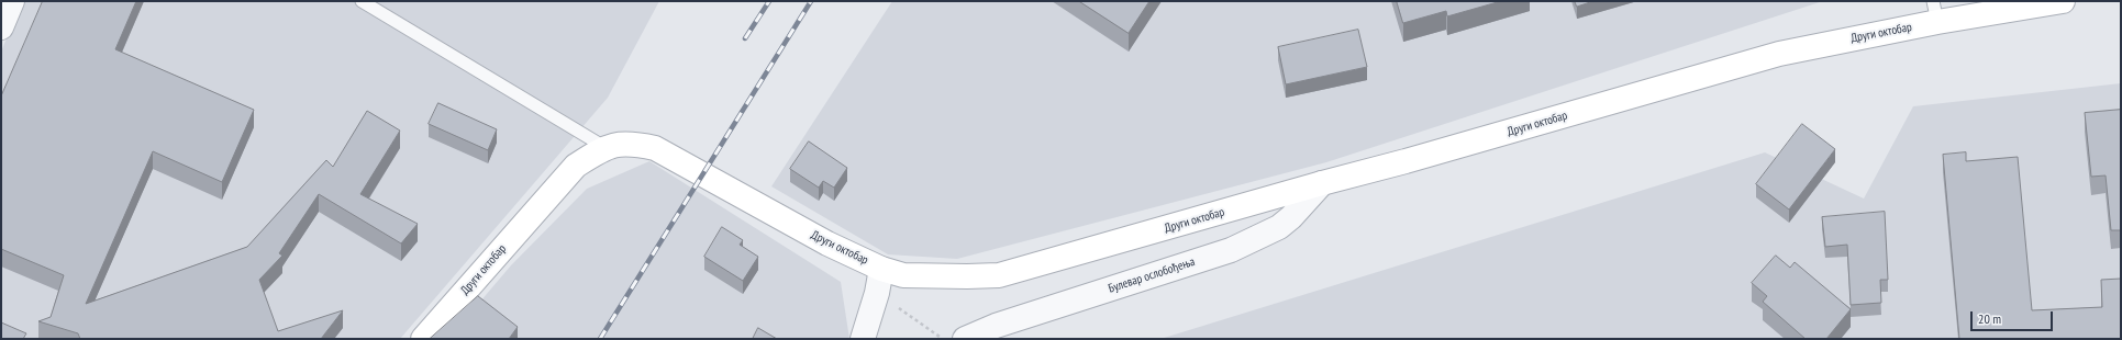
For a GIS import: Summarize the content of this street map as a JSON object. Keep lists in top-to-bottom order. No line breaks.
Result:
{"streets":{"main road":["Други октобар"],"street":["Булевар ослобођења"]},"crossings":[["Други октобар","Булевар ослобођења"]],"scale_bar":"20 m"}
